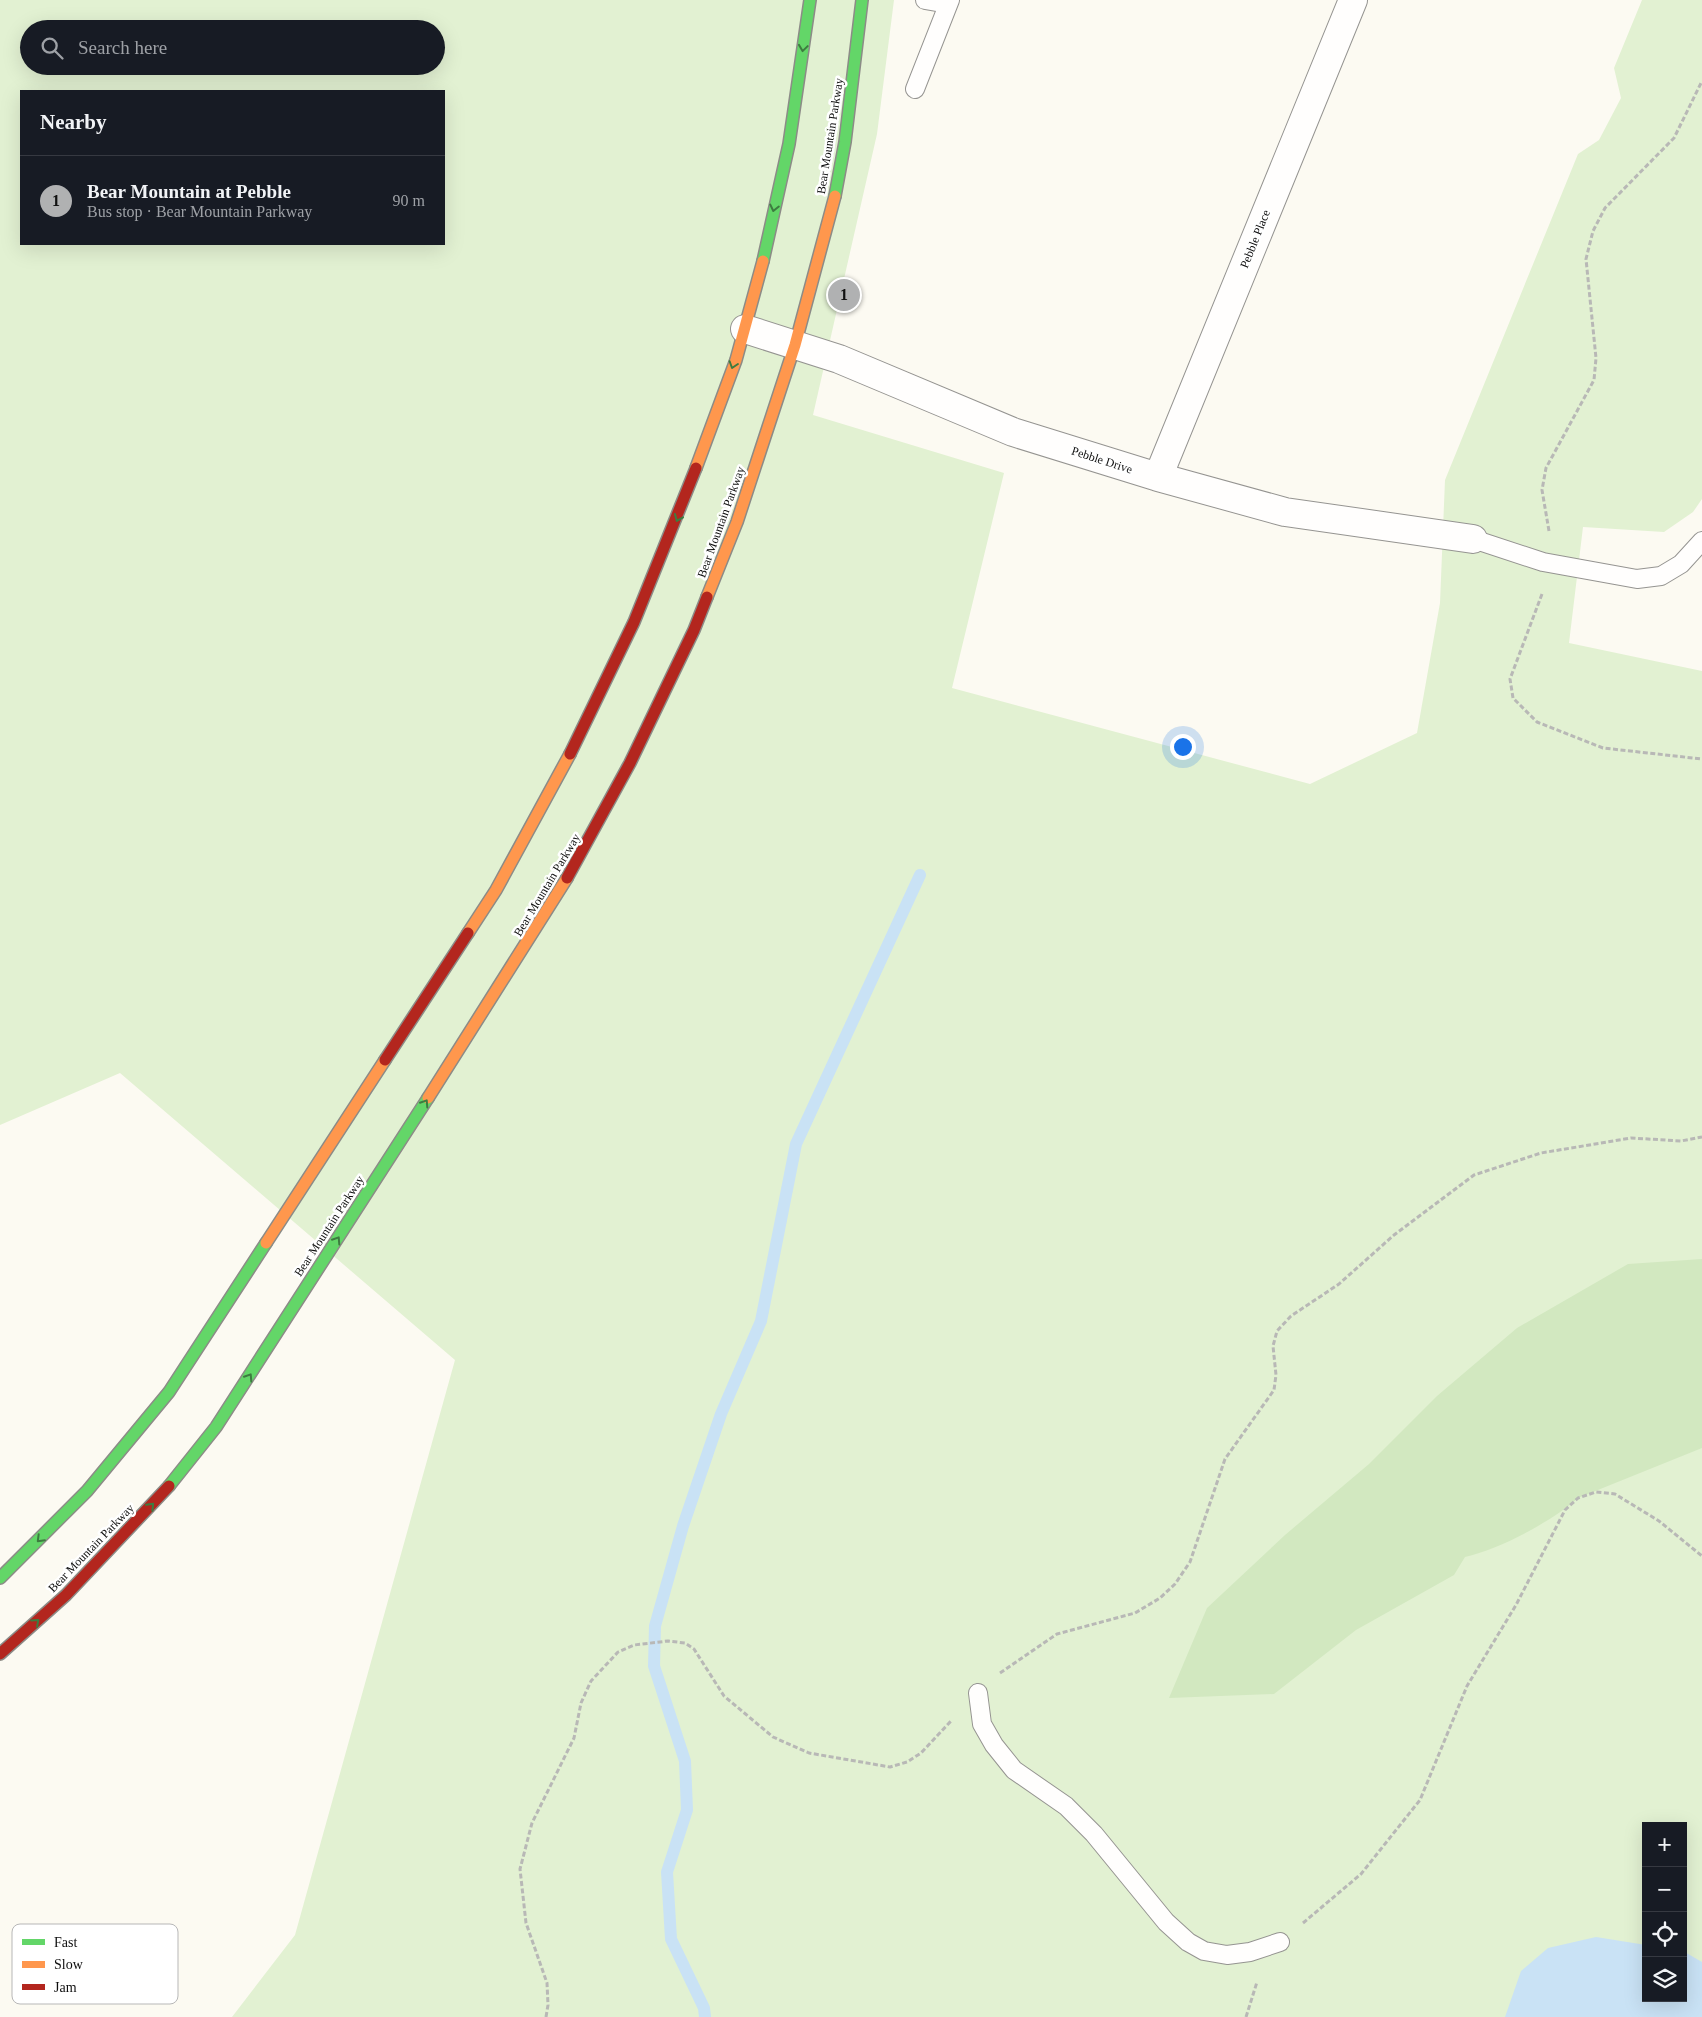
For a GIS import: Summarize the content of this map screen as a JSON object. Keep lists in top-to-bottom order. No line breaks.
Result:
{"streets":{"street":["Bear Mountain Parkway","Pebble Place","Pebble Drive"]},"crossings":[["Bear Mountain Parkway","Pebble Drive"],["Pebble Place","Pebble Drive"]],"legend":["Fast","Slow","Jam"],"page":{"search":"Search here","heading":"Nearby","list":[{"mark":"1","name":"Bear Mountain at Pebble","note":"Bus stop · Bear Mountain Parkway","value":"90 m"}],"pins":"1","map_buttons":["+","−"]}}
